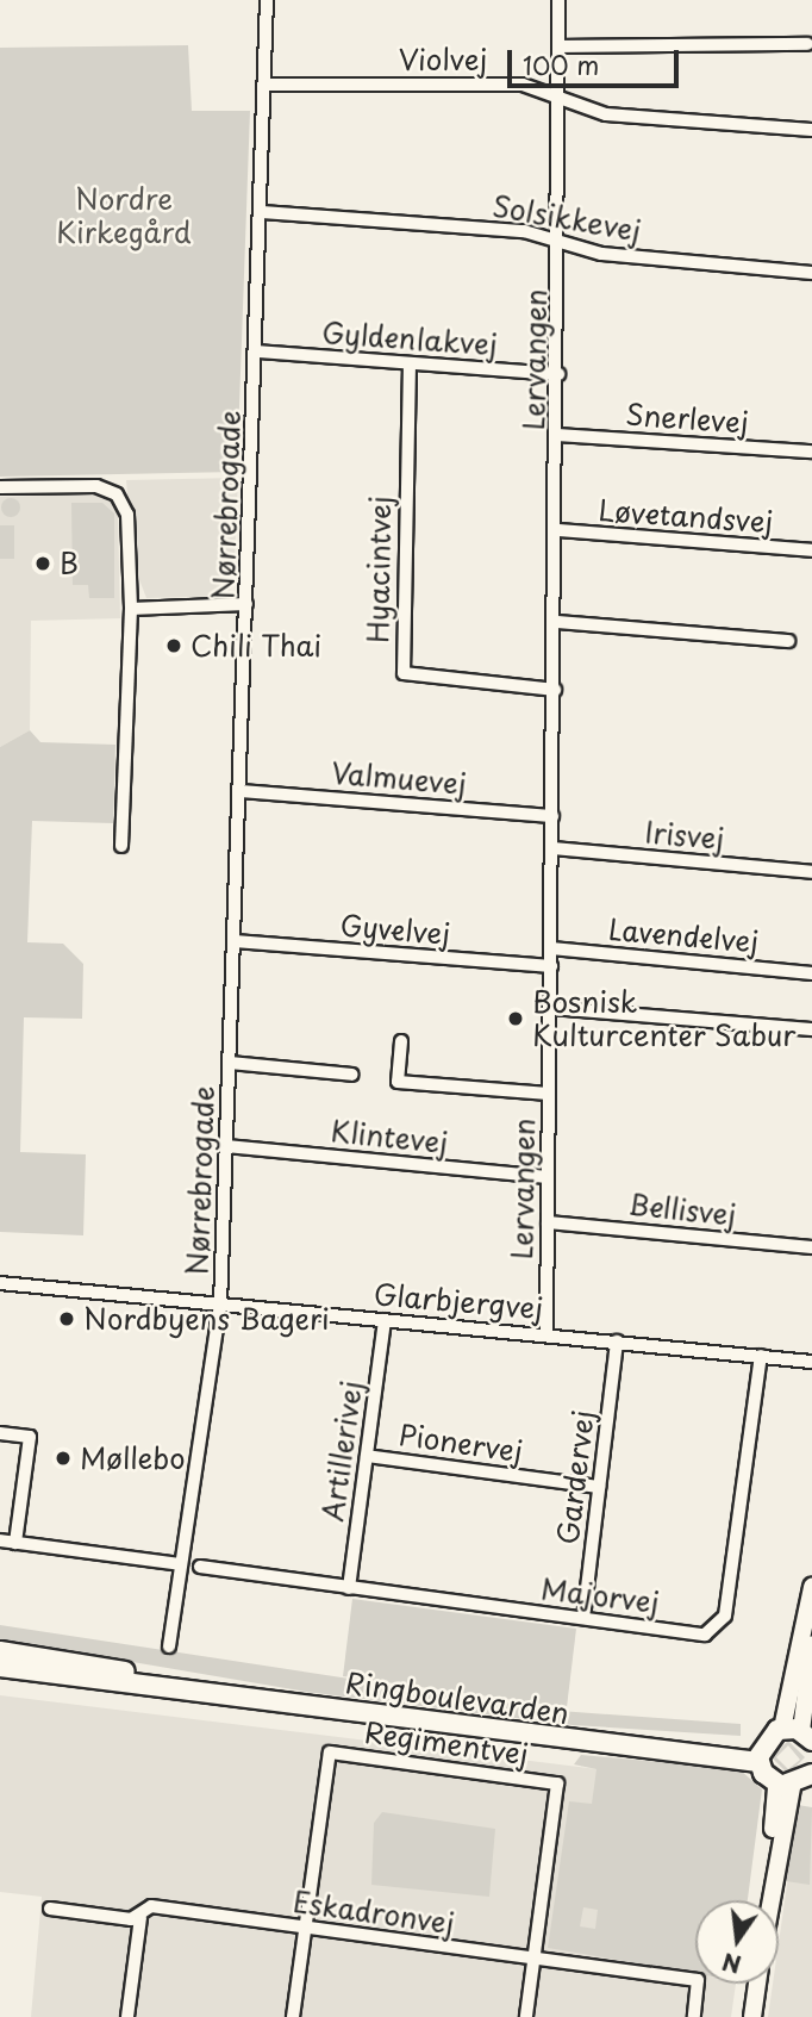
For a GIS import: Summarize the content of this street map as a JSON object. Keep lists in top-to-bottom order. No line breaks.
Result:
{"streets":{"main road":["Ringboulevarden"],"street":["Violvej","Solsikkevej","Gyldenlakvej","Lervangen","Snerlevej","Nørrebrogade","Løvetandsvej","Hyacintvej","Valmuevej","Irisvej","Gyvelvej","Lavendelvej","Klintevej","Bellisvej","Glarbjergvej","Pionervej","Artillerivej","Gardervej","Majorvej","Regimentvej","Eskadronvej"]},"crossings":[["Violvej","Lervangen"],["Violvej","Nørrebrogade"],["Solsikkevej","Lervangen"],["Solsikkevej","Nørrebrogade"],["Gyldenlakvej","Lervangen"],["Gyldenlakvej","Nørrebrogade"],["Gyldenlakvej","Hyacintvej"],["Lervangen","Snerlevej"],["Lervangen","Løvetandsvej"],["Lervangen","Hyacintvej"],["Lervangen","Valmuevej"],["Lervangen","Irisvej"],["Lervangen","Gyvelvej"],["Lervangen","Lavendelvej"],["Lervangen","Klintevej"],["Lervangen","Bellisvej"],["Lervangen","Glarbjergvej"],["Nørrebrogade","Valmuevej"],["Nørrebrogade","Gyvelvej"],["Nørrebrogade","Klintevej"],["Nørrebrogade","Glarbjergvej"],["Glarbjergvej","Artillerivej"],["Glarbjergvej","Gardervej"],["Glarbjergvej","Majorvej"],["Pionervej","Artillerivej"],["Pionervej","Gardervej"],["Artillerivej","Majorvej"],["Gardervej","Majorvej"],["Regimentvej","Eskadronvej"]],"parks":["Nordre Kirkegård"],"places":["B","Chili Thai","Bosnisk Kulturcenter Sabur","Nordbyens Bageri","Møllebo"],"scale_bar":"100 m","north":"bottom"}
